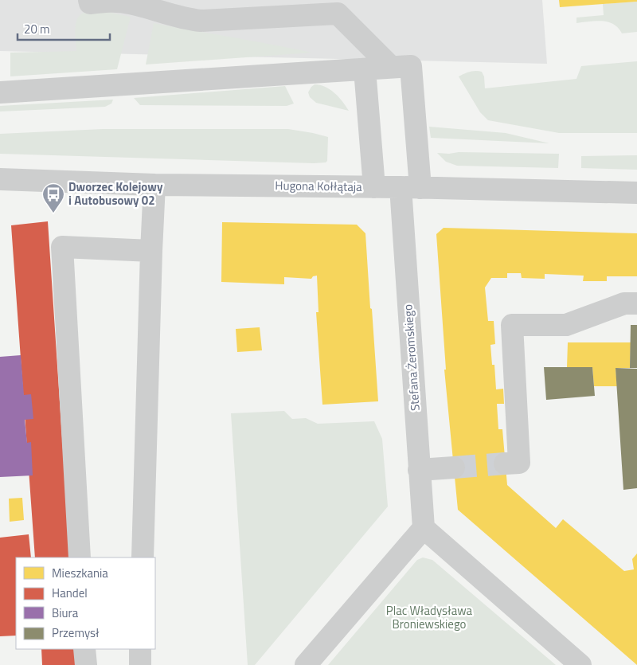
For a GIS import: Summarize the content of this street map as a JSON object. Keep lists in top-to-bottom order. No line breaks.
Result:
{"streets":{"street":["Hugona Kołłątaja","Stefana Żeromskiego"]},"crossings":[["Hugona Kołłątaja","Stefana Żeromskiego"]],"parks":["Plac Władysława Broniewskiego"],"places":{"bus stop":["Dworzec Kolejowy i Autobusowy 02"]},"legend":["Mieszkania","Handel","Biura","Przemysł"],"scale_bar":"20 m"}
